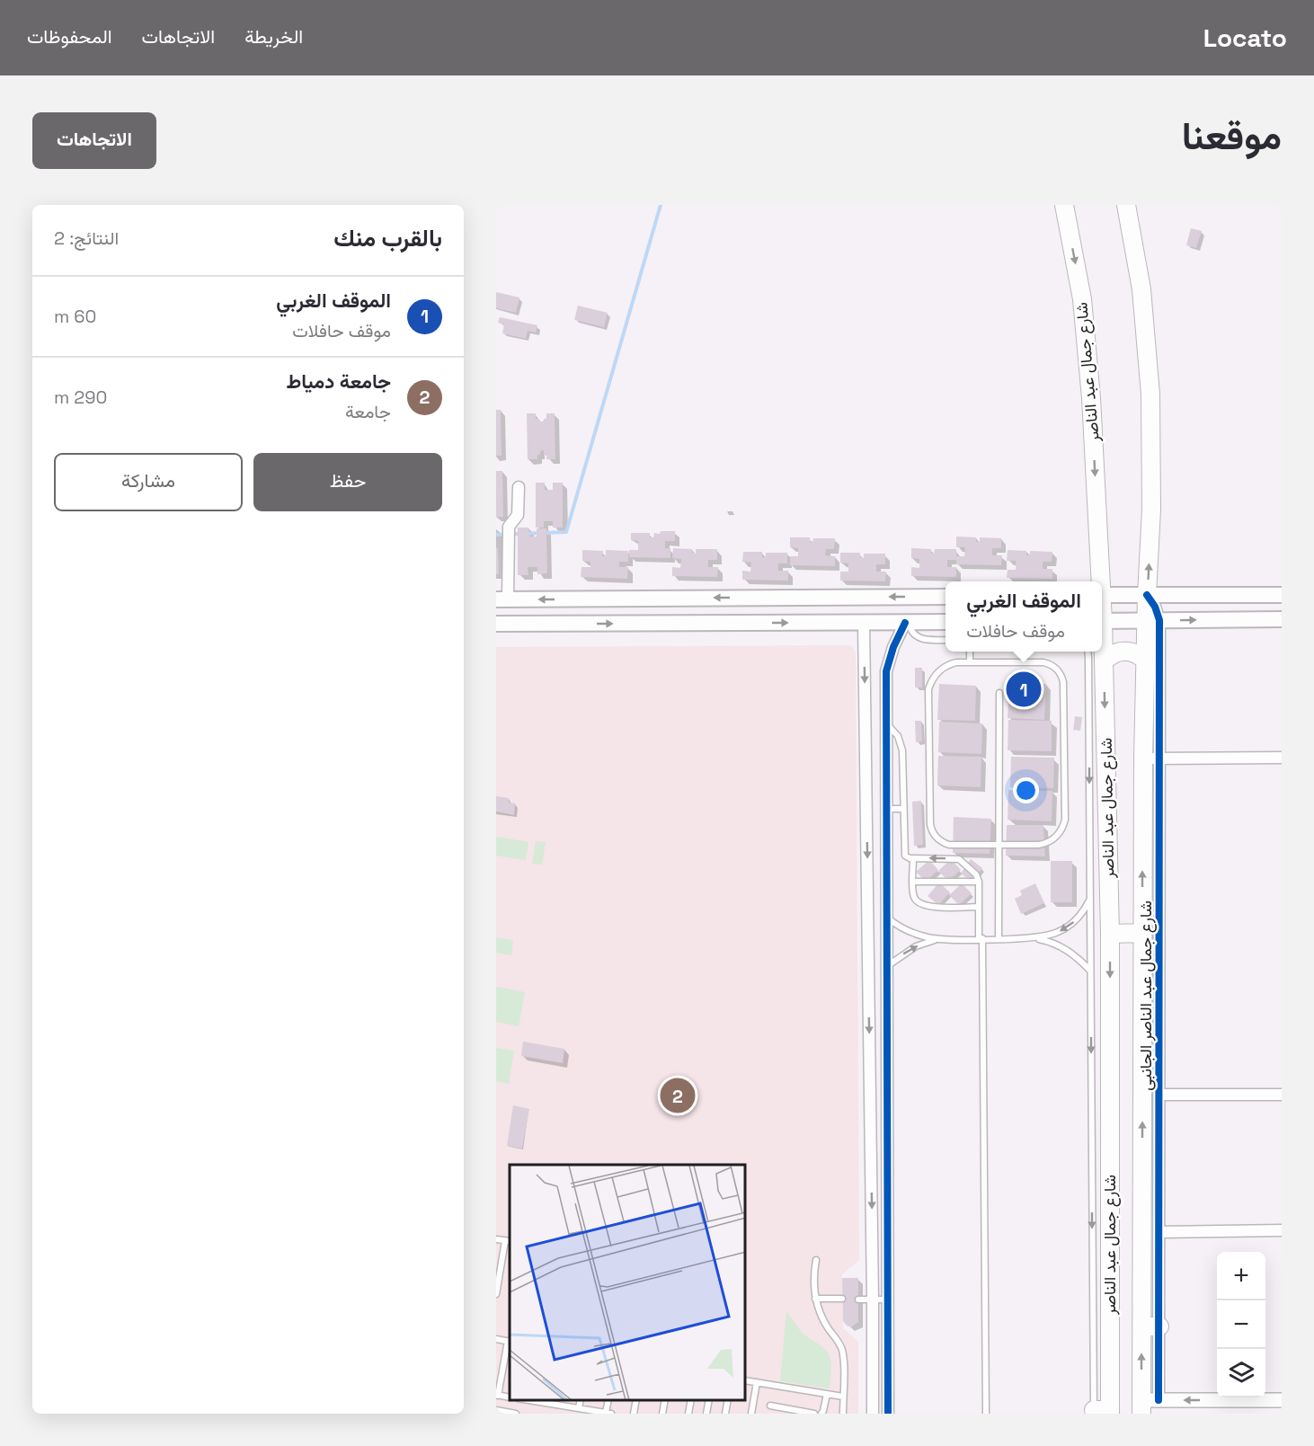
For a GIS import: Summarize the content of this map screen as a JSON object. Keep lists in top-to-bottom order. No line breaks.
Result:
{"streets":{"main road":["شارع جمال عبد الناصر"],"street":["شارع جمال عبد الناصر الجانبى"]},"crossings":[["شارع جمال عبد الناصر","شارع جمال عبد الناصر الجانبى"]],"page":{"header":"Locato","nav":["الخريطة","الاتجاهات","المحفوظات"],"title":"موقعنا","buttons":["الاتجاهات",["حفظ","مشاركة"]],"heading":["بالقرب منك","النتائج: 2"],"list":[{"mark":"1","name":"الموقف الغربي","note":"موقف حافلات","value":"60 m"},{"mark":"2","name":"جامعة دمياط","note":"جامعة","value":"290 m"}],"popup":["الموقف الغربي","موقف حافلات"],"pins":["1","2"],"map_buttons":["+","−"]}}
